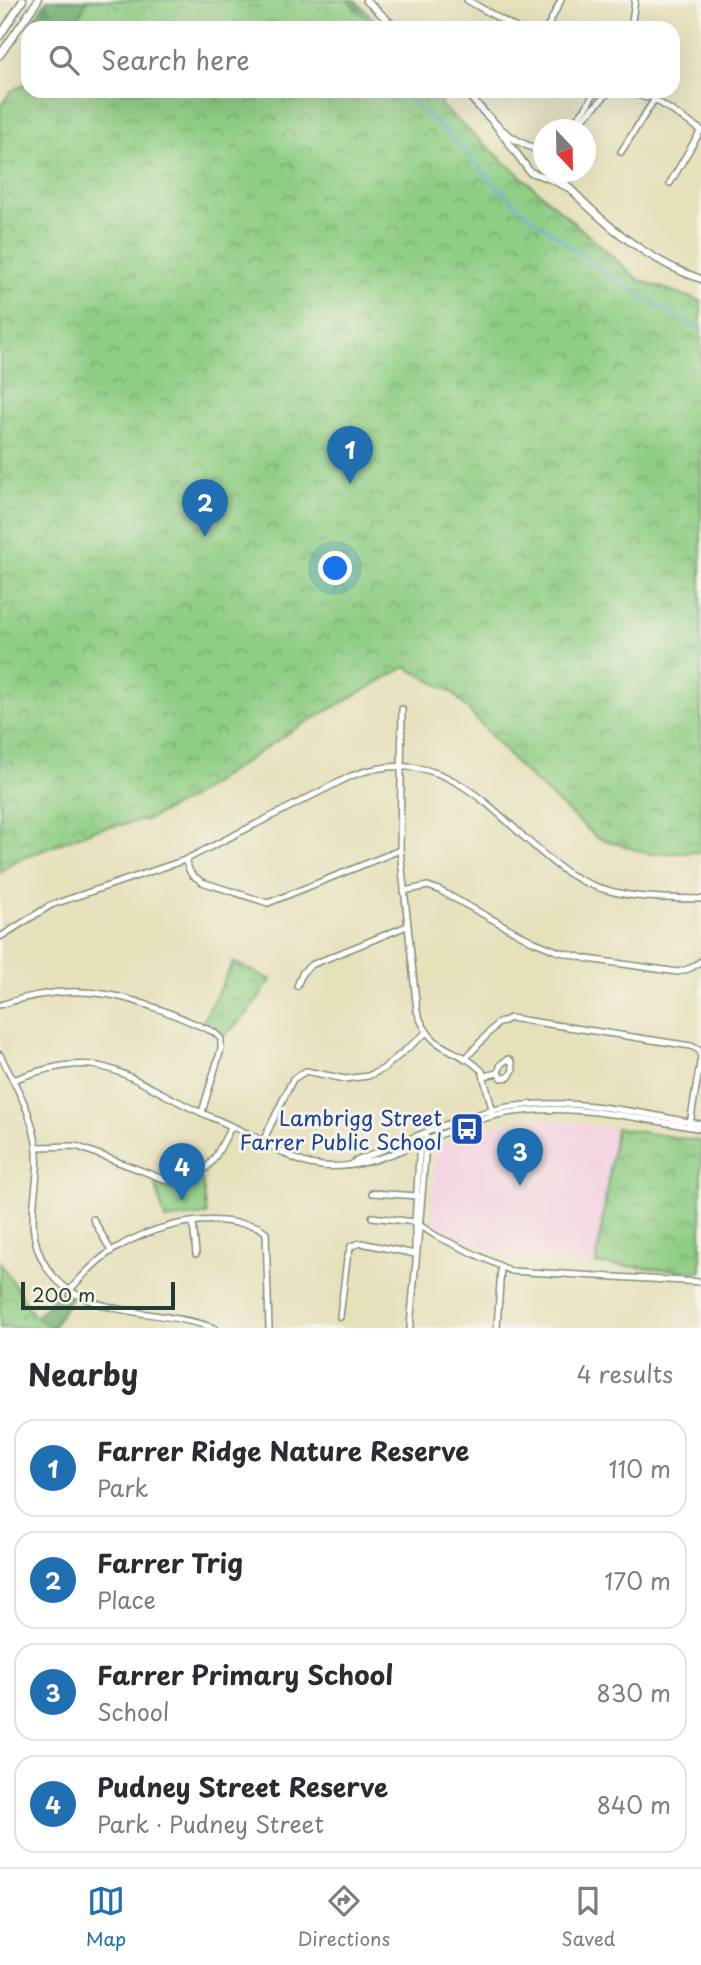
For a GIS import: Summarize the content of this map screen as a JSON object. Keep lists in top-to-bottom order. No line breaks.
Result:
{"places":{"bus stop":["Lambrigg Street Farrer Public School"]},"scale_bar":"200 m","north":"bottom","page":{"search":"Search here","pins":["1","2","3","4"],"scale":"200 m","heading":["Nearby","4 results"],"list":[{"mark":"1","name":"Farrer Ridge Nature Reserve","note":"Park","value":"110 m"},{"mark":"2","name":"Farrer Trig","note":"Place","value":"170 m"},{"mark":"3","name":"Farrer Primary School","note":"School","value":"830 m"},{"mark":"4","name":"Pudney Street Reserve","note":"Park · Pudney Street","value":"840 m"}],"nav":["Map","Directions","Saved"]}}
